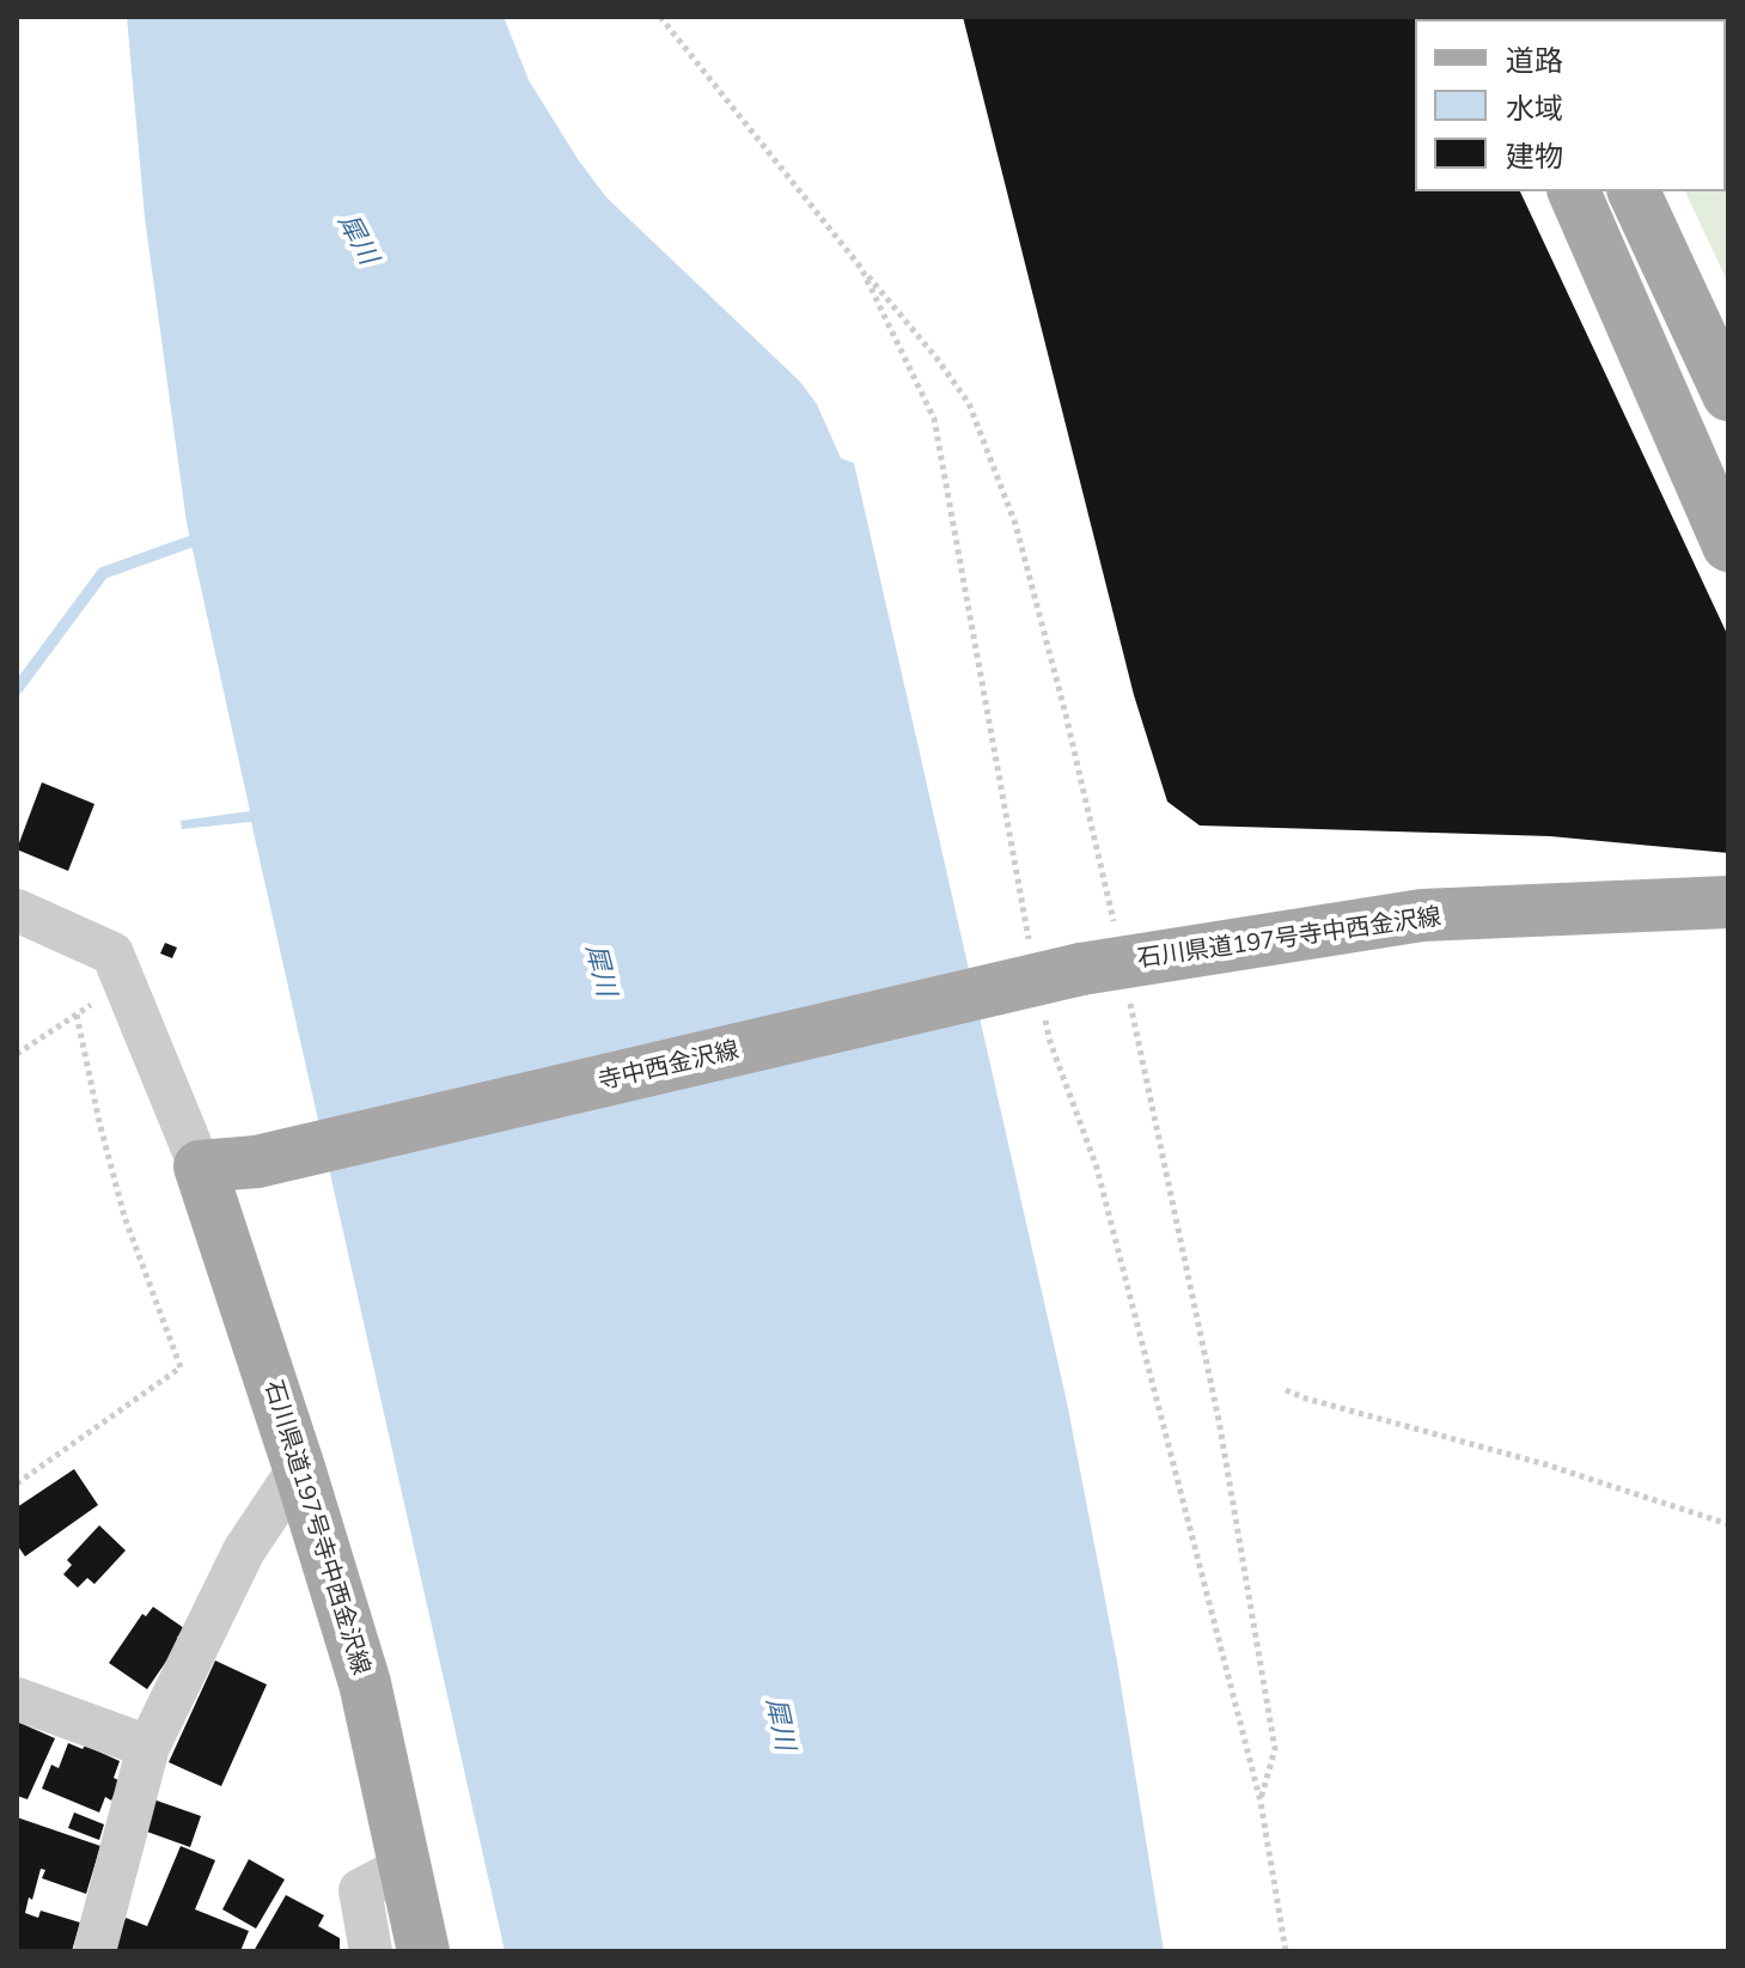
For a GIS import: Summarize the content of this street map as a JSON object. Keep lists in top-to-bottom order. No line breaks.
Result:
{"streets":{"main road":["石川県道197号寺中西金沢線","寺中西金沢線"]},"crossings":[["石川県道197号寺中西金沢線","寺中西金沢線"]],"water":["犀川"],"legend":["道路","水域","建物"]}
